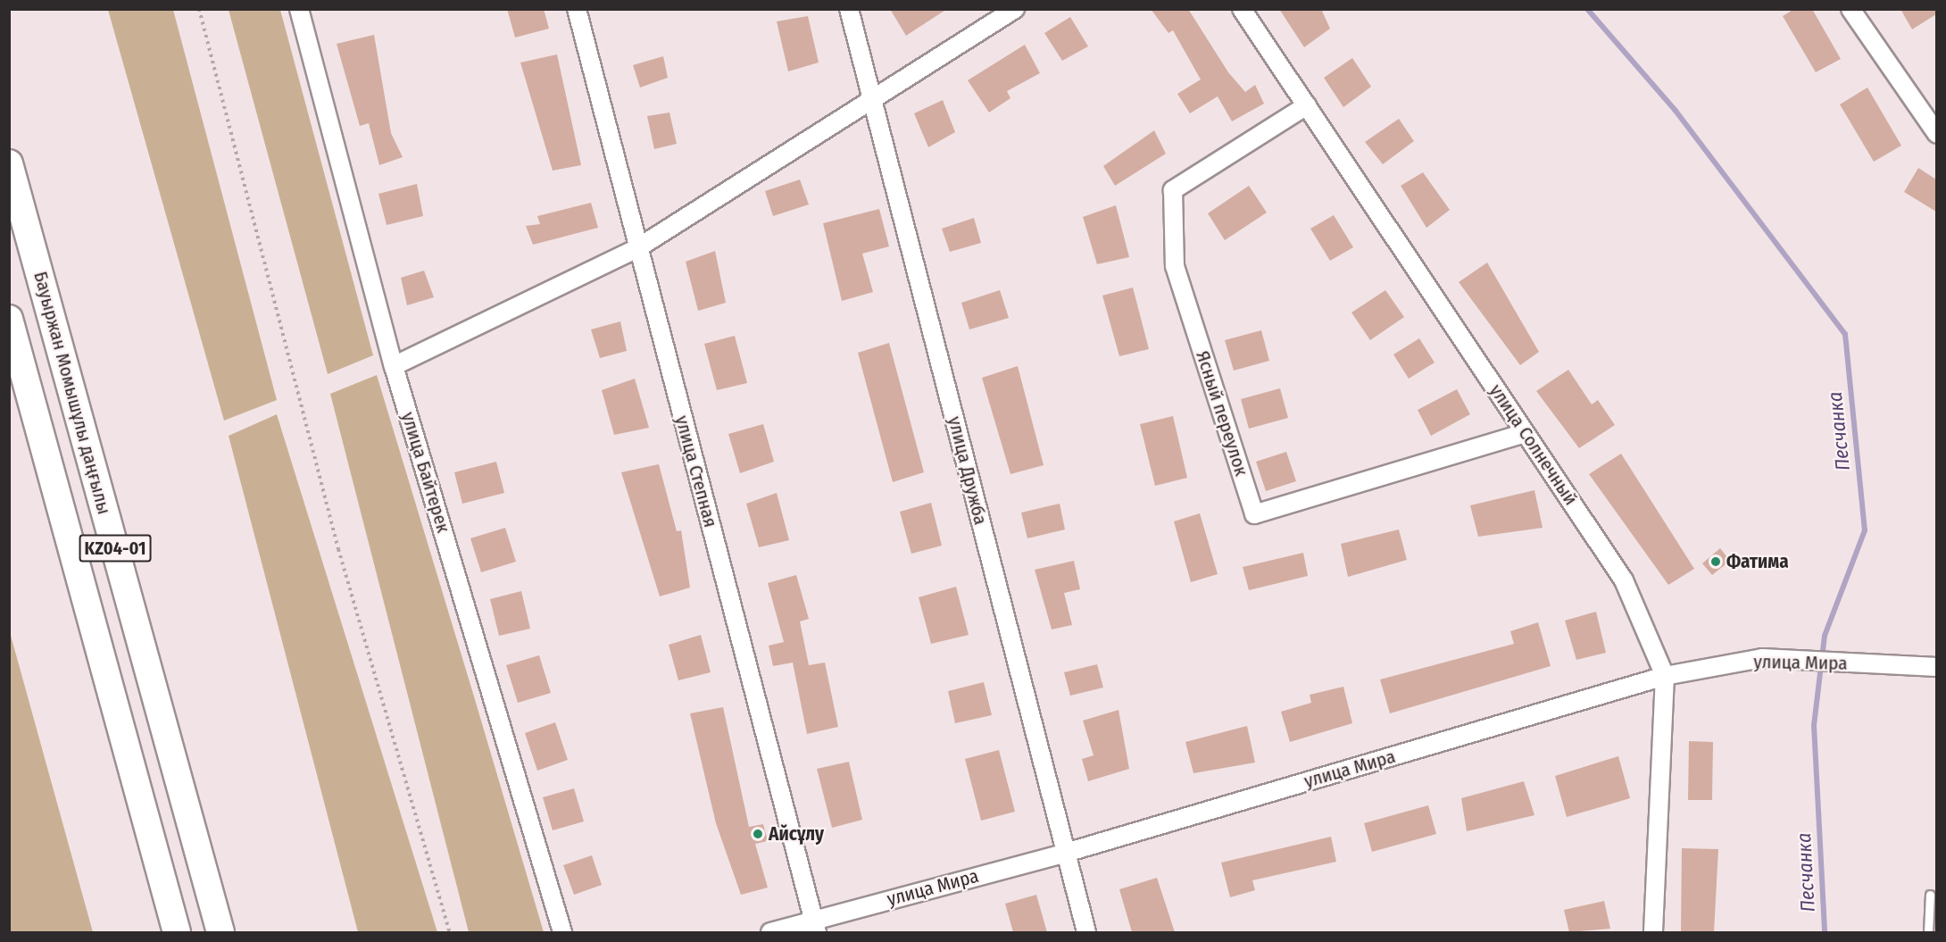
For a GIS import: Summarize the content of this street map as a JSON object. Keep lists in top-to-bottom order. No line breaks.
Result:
{"streets":{"main road":["Бауыржан Момышұлы даңғылы","KZ04-01"],"street":["Ясный переулок","улица Солнечный","улица Дружба","улица Степная","улица Байтерек","улица Мира"]},"crossings":[["Ясный переулок","улица Солнечный"],["улица Солнечный","улица Мира"],["улица Дружба","улица Мира"],["улица Степная","улица Мира"]],"water":["Песчанка"],"places":["Фатима","Айсұлу"]}
